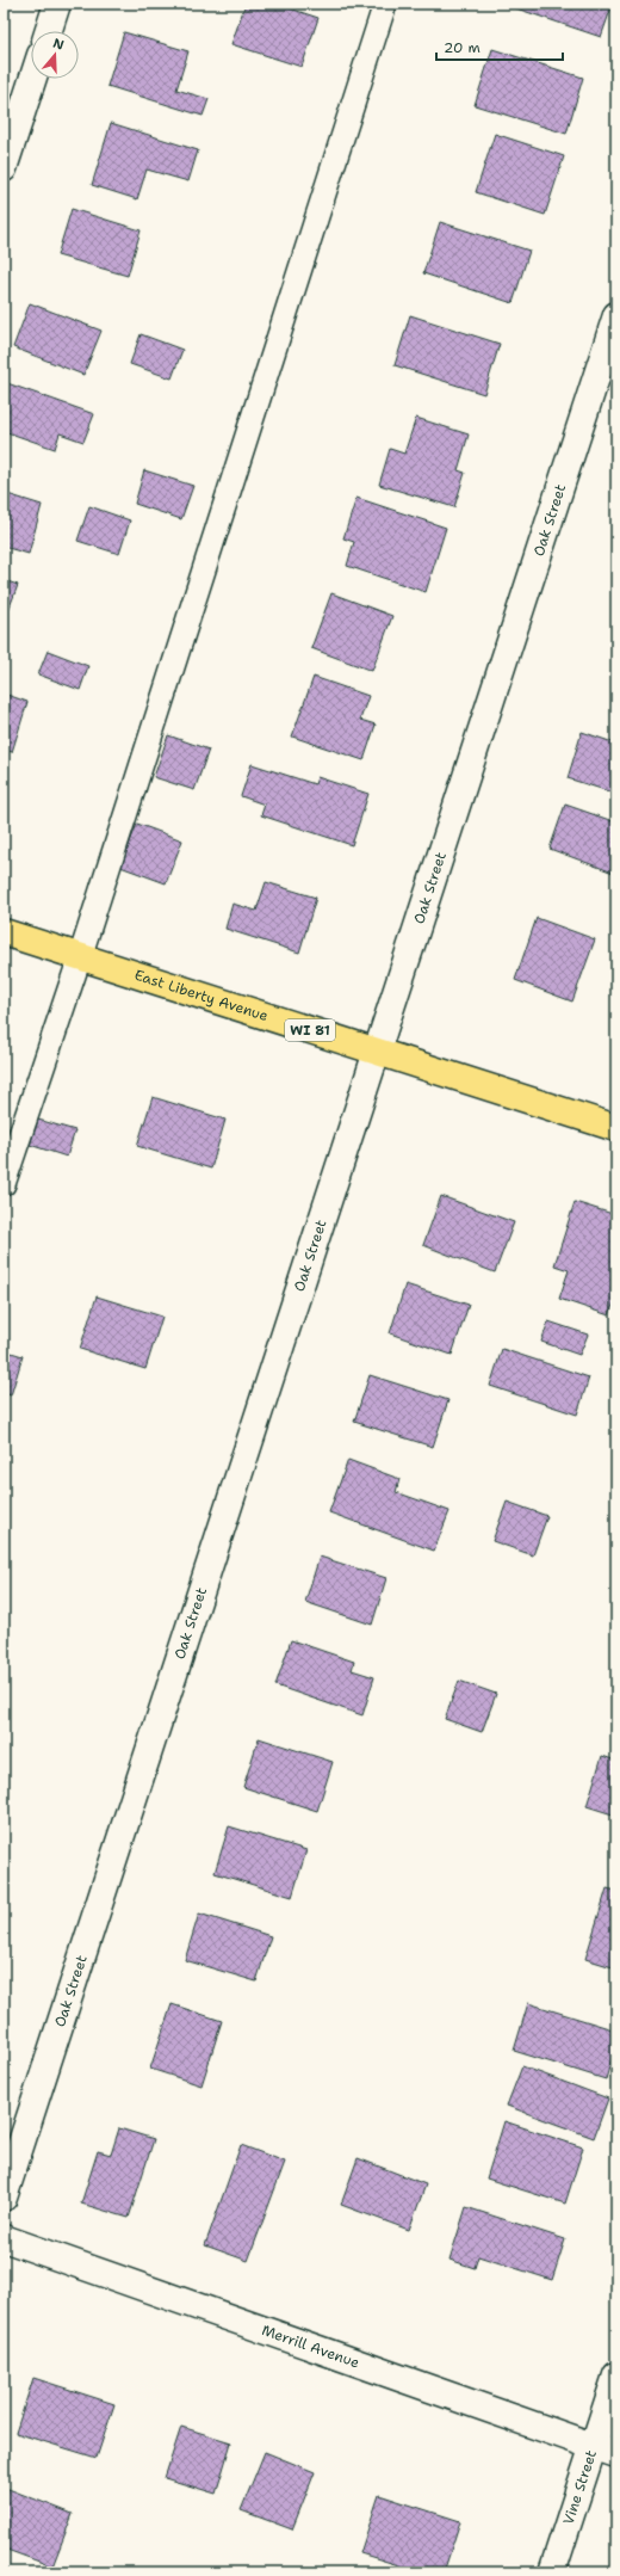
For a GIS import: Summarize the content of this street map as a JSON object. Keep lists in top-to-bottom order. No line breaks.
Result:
{"streets":{"main road":["East Liberty Avenue","WI 81"],"street":["Oak Street","Merrill Avenue","Vine Street"]},"crossings":[["Oak Street","East Liberty Avenue"],["Merrill Avenue","Vine Street"]],"scale_bar":"20 m","north":"top"}
